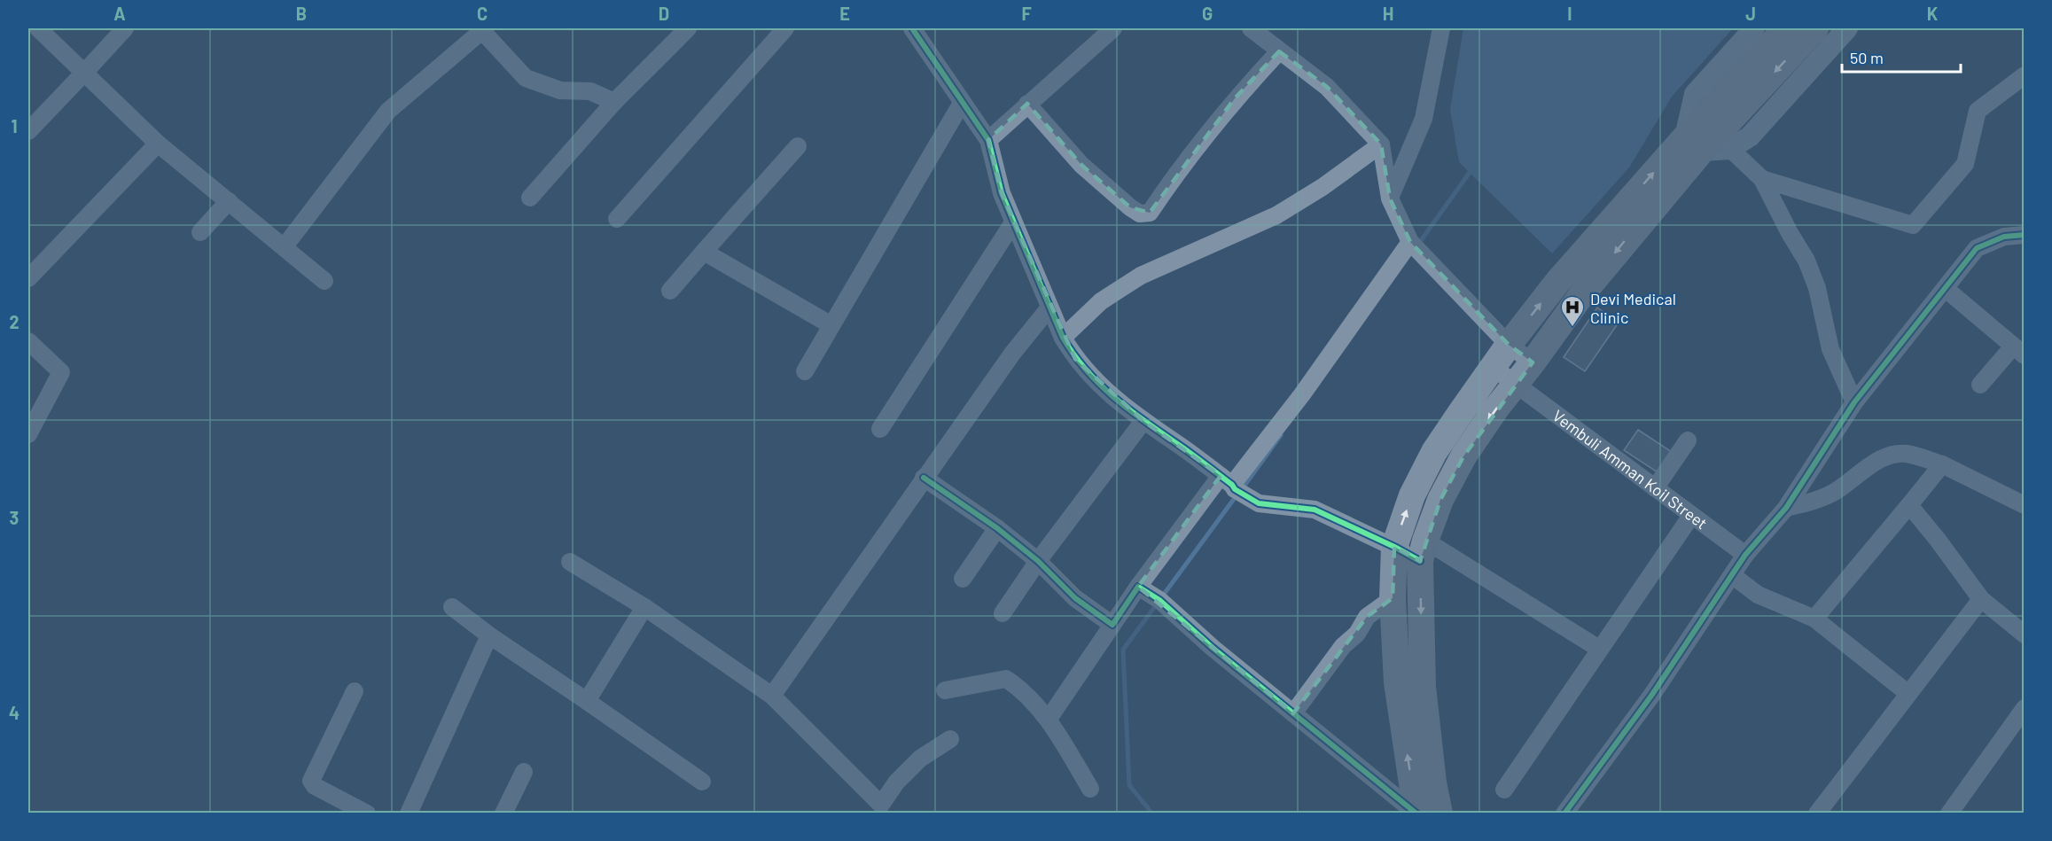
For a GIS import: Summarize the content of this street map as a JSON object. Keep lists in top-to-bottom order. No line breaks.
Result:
{"streets":{"street":["Vembuli Amman Koil Street"]},"places":{"hospital":["Devi Medical Clinic"]},"scale_bar":"50 m","grid":{"columns":["A","B","C","D","E","F","G","H","I","J","K"],"rows":["1","2","3","4"]}}
